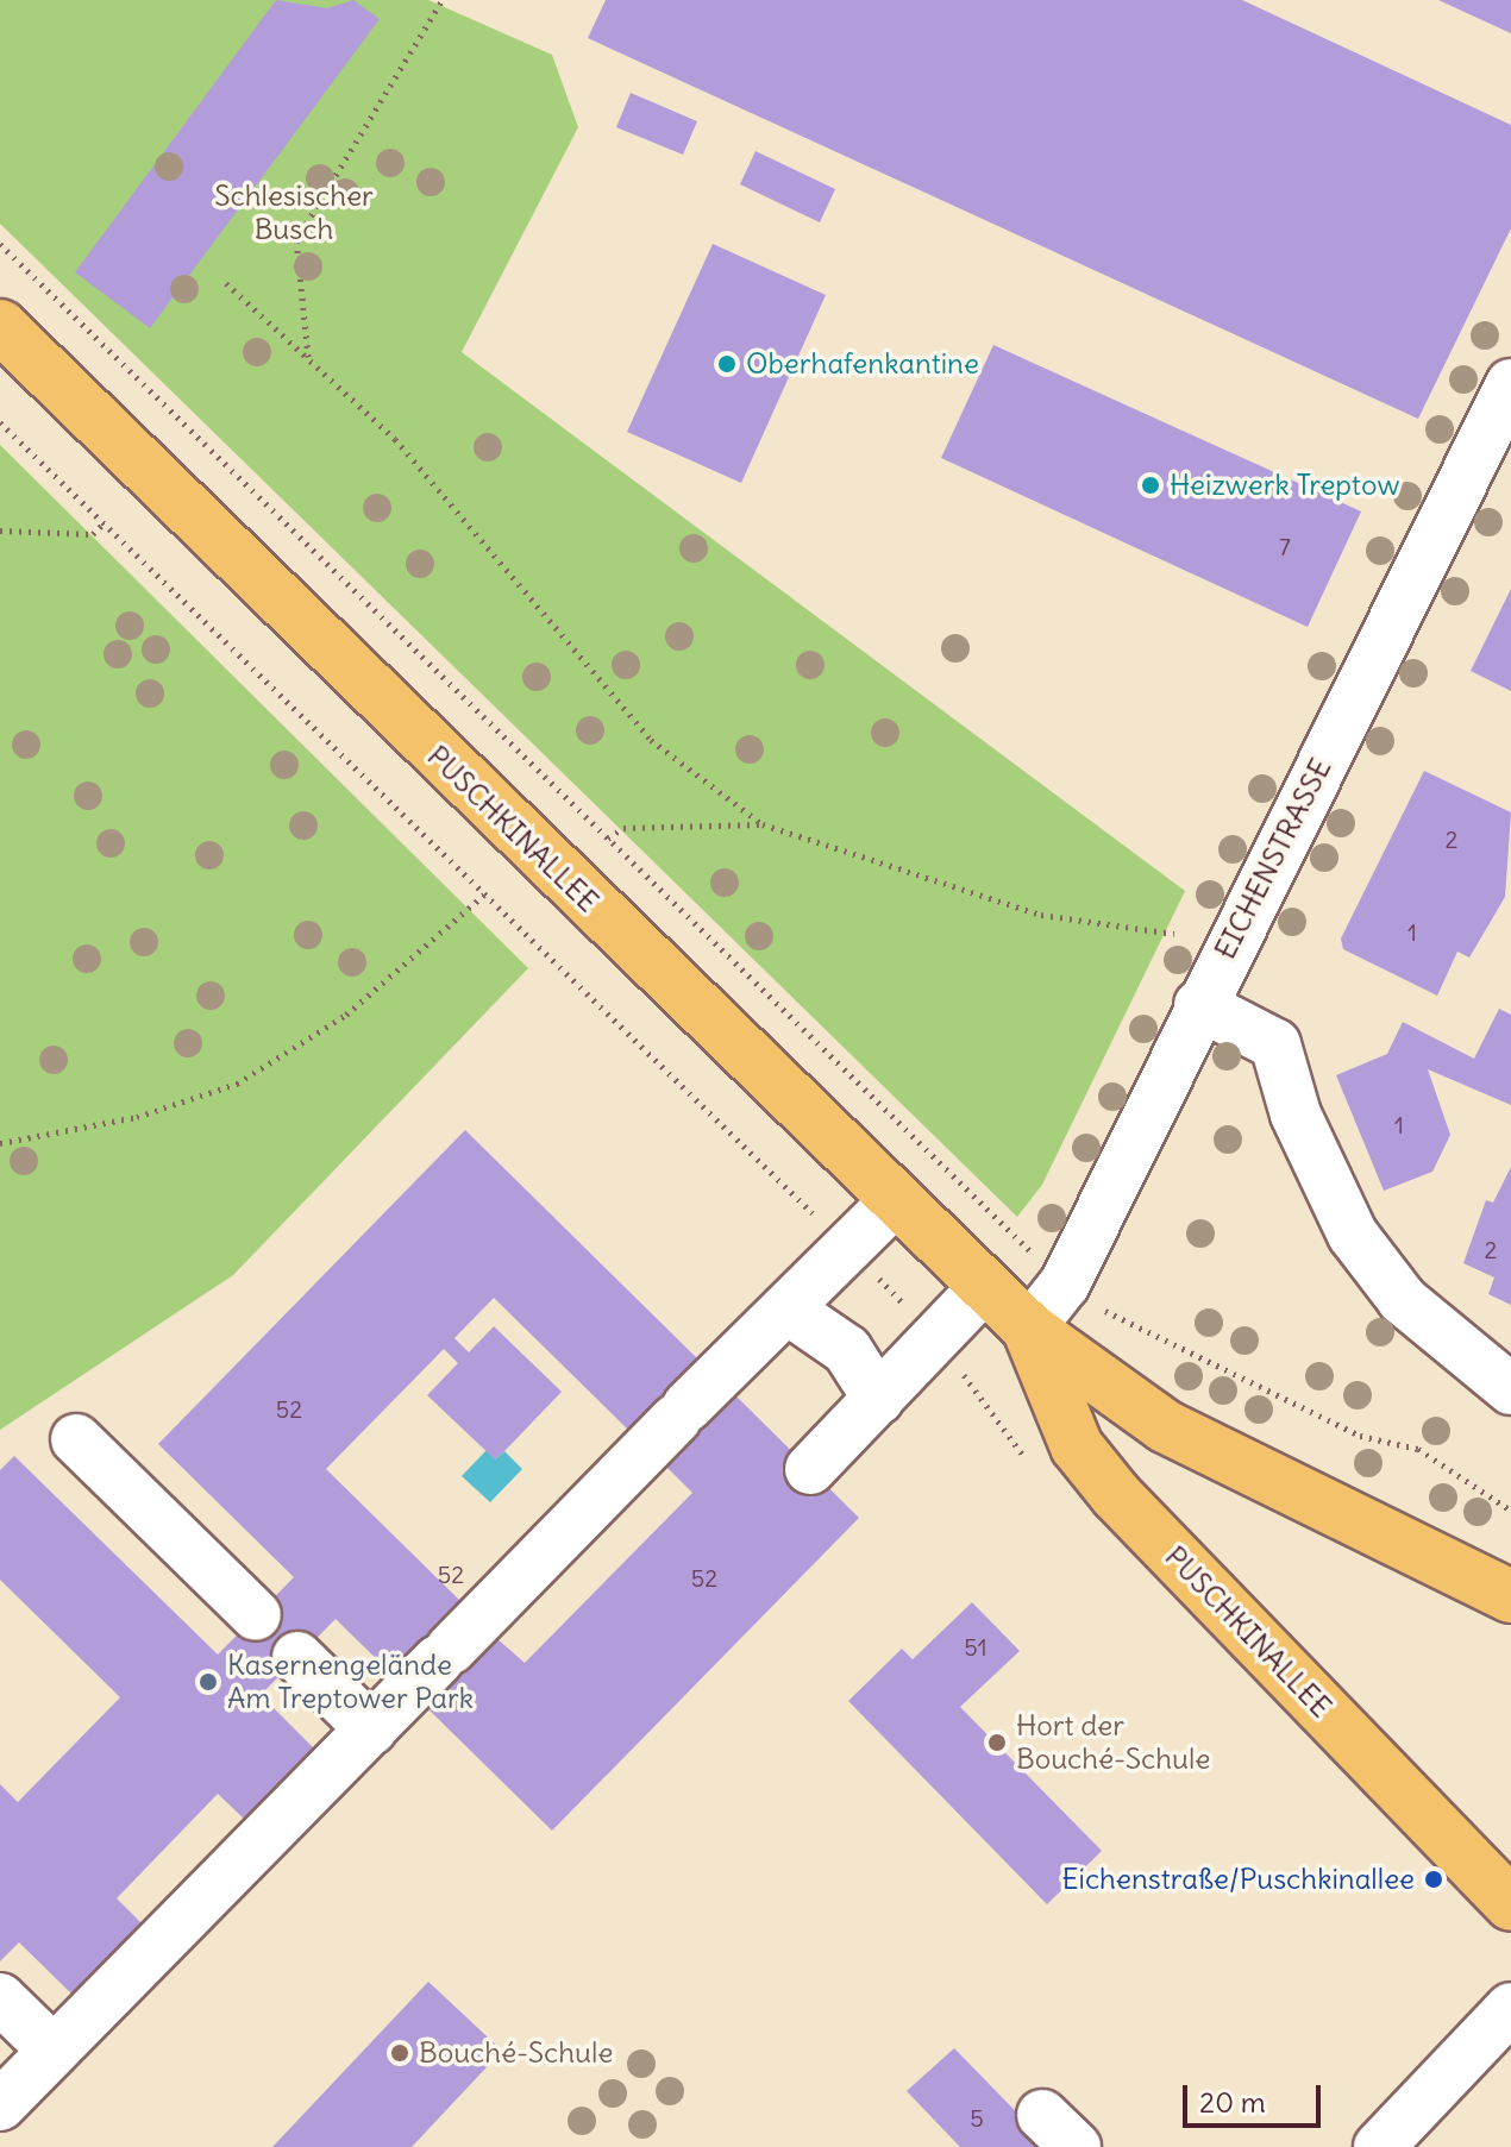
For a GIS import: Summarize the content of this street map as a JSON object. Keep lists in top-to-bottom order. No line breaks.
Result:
{"streets":{"main road":["PUSCHKINALLEE"],"street":["EICHENSTRASSE"]},"crossings":[["PUSCHKINALLEE","EICHENSTRASSE"]],"parks":["Schlesischer Busch"],"places":["Oberhafenkantine","Heizwerk Treptow","Kasernengelände Am Treptower Park","Hort der Bouché-Schule","Eichenstraße/Puschkinallee","Bouché-Schule"],"house_numbers":["7","2","1","1","2","52","52","52","51","5"],"scale_bar":"20 m"}
